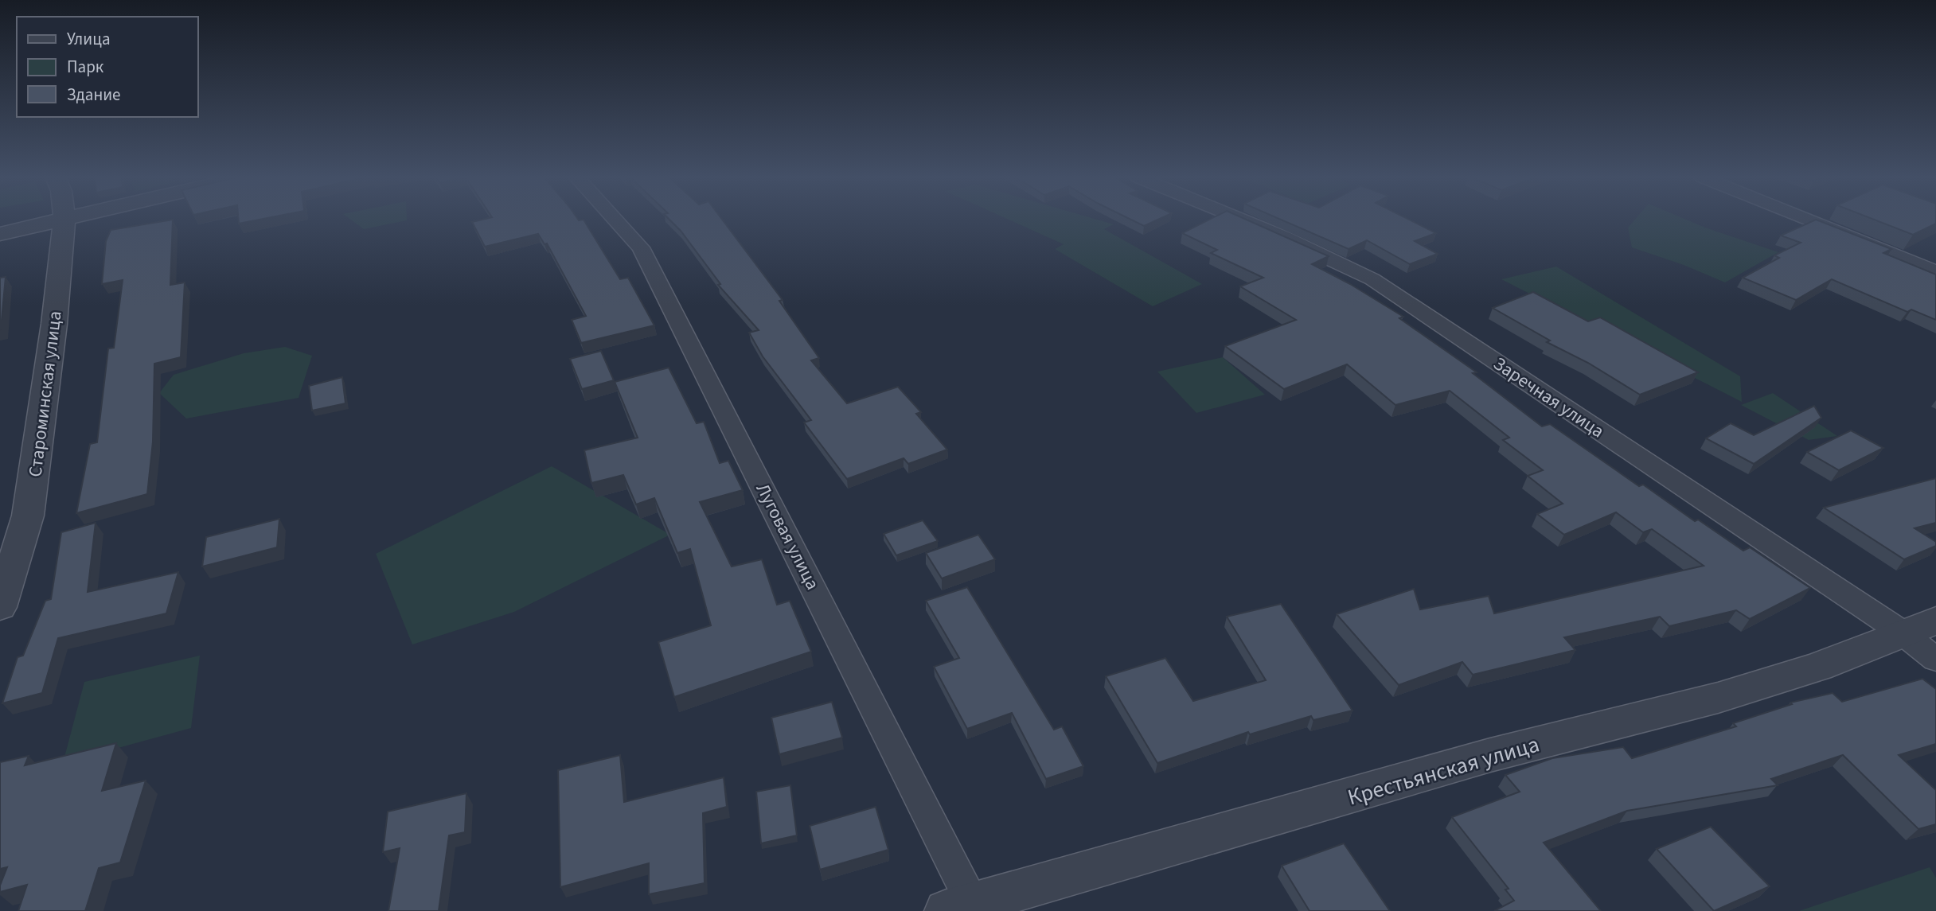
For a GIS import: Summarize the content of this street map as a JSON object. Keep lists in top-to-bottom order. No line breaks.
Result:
{"streets":{"street":["Староминская улица","Заречная улица","Луговая улица","Крестьянская улица"]},"crossings":[["Заречная улица","Крестьянская улица"],["Луговая улица","Крестьянская улица"]],"legend":["Улица","Парк","Здание"]}
